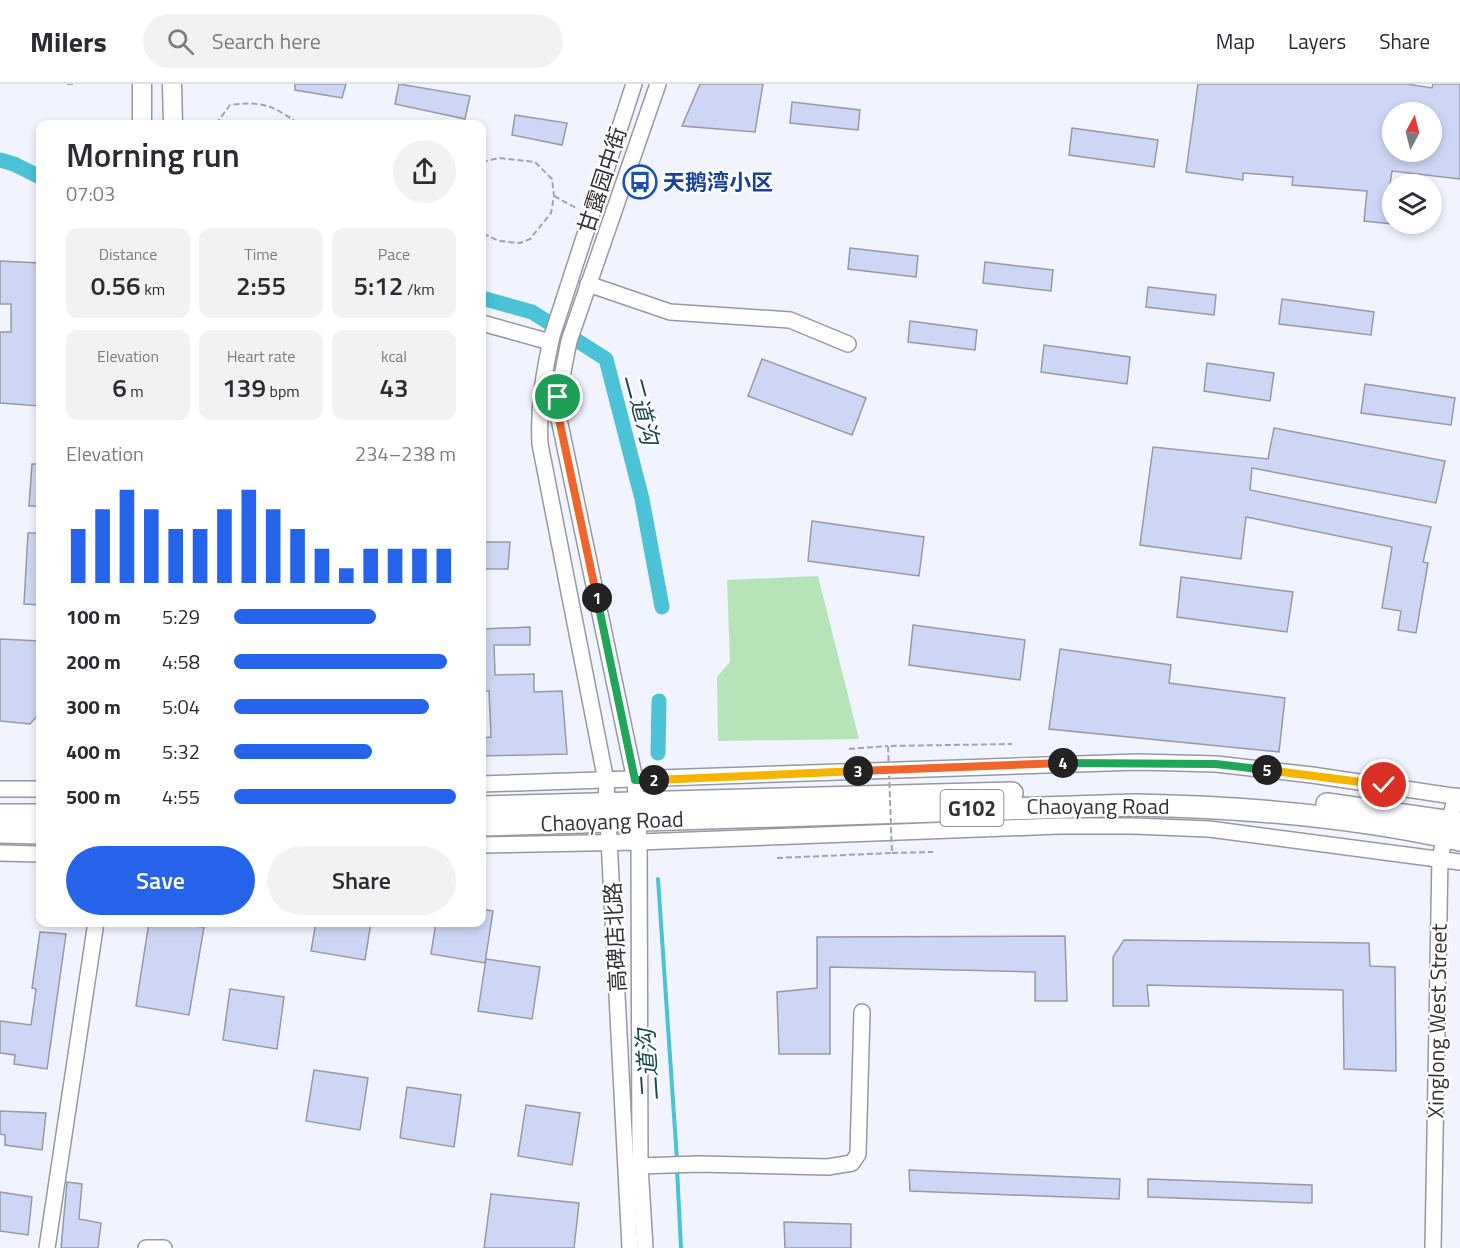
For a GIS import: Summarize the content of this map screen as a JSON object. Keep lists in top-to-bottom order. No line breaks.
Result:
{"streets":{"highway":["Chaoyang Road","G102"],"street":["甘露园中街","高碑店北路","Xinglong West Street"]},"crossings":[["甘露园中街","Chaoyang Road"],["甘露园中街","高碑店北路"],["Chaoyang Road","高碑店北路"],["Chaoyang Road","Xinglong West Street"]],"water":["二道沟"],"places":{"bus stop":["天鹅湾小区"]},"north":"top","page":{"header":"Milers","search":"Search here","nav":["Map","Layers","Share"],"heading":["Morning run","07:03"],"stats":[["Distance","0.56 km"],["Time","2:55"],["Pace","5:12 /km"],["Elevation","6 m"],["Heart rate","139 bpm"],["kcal","43"]],"chart":["Elevation","234–238 m"],"pins":["1","4","5","3","2"],"list":[{"name":"100 m","note":"5:29"},{"name":"200 m","note":"4:58"},{"name":"300 m","note":"5:04"},{"name":"400 m","note":"5:32"},{"name":"500 m","note":"4:55"}],"buttons":["Save","Share"]}}
